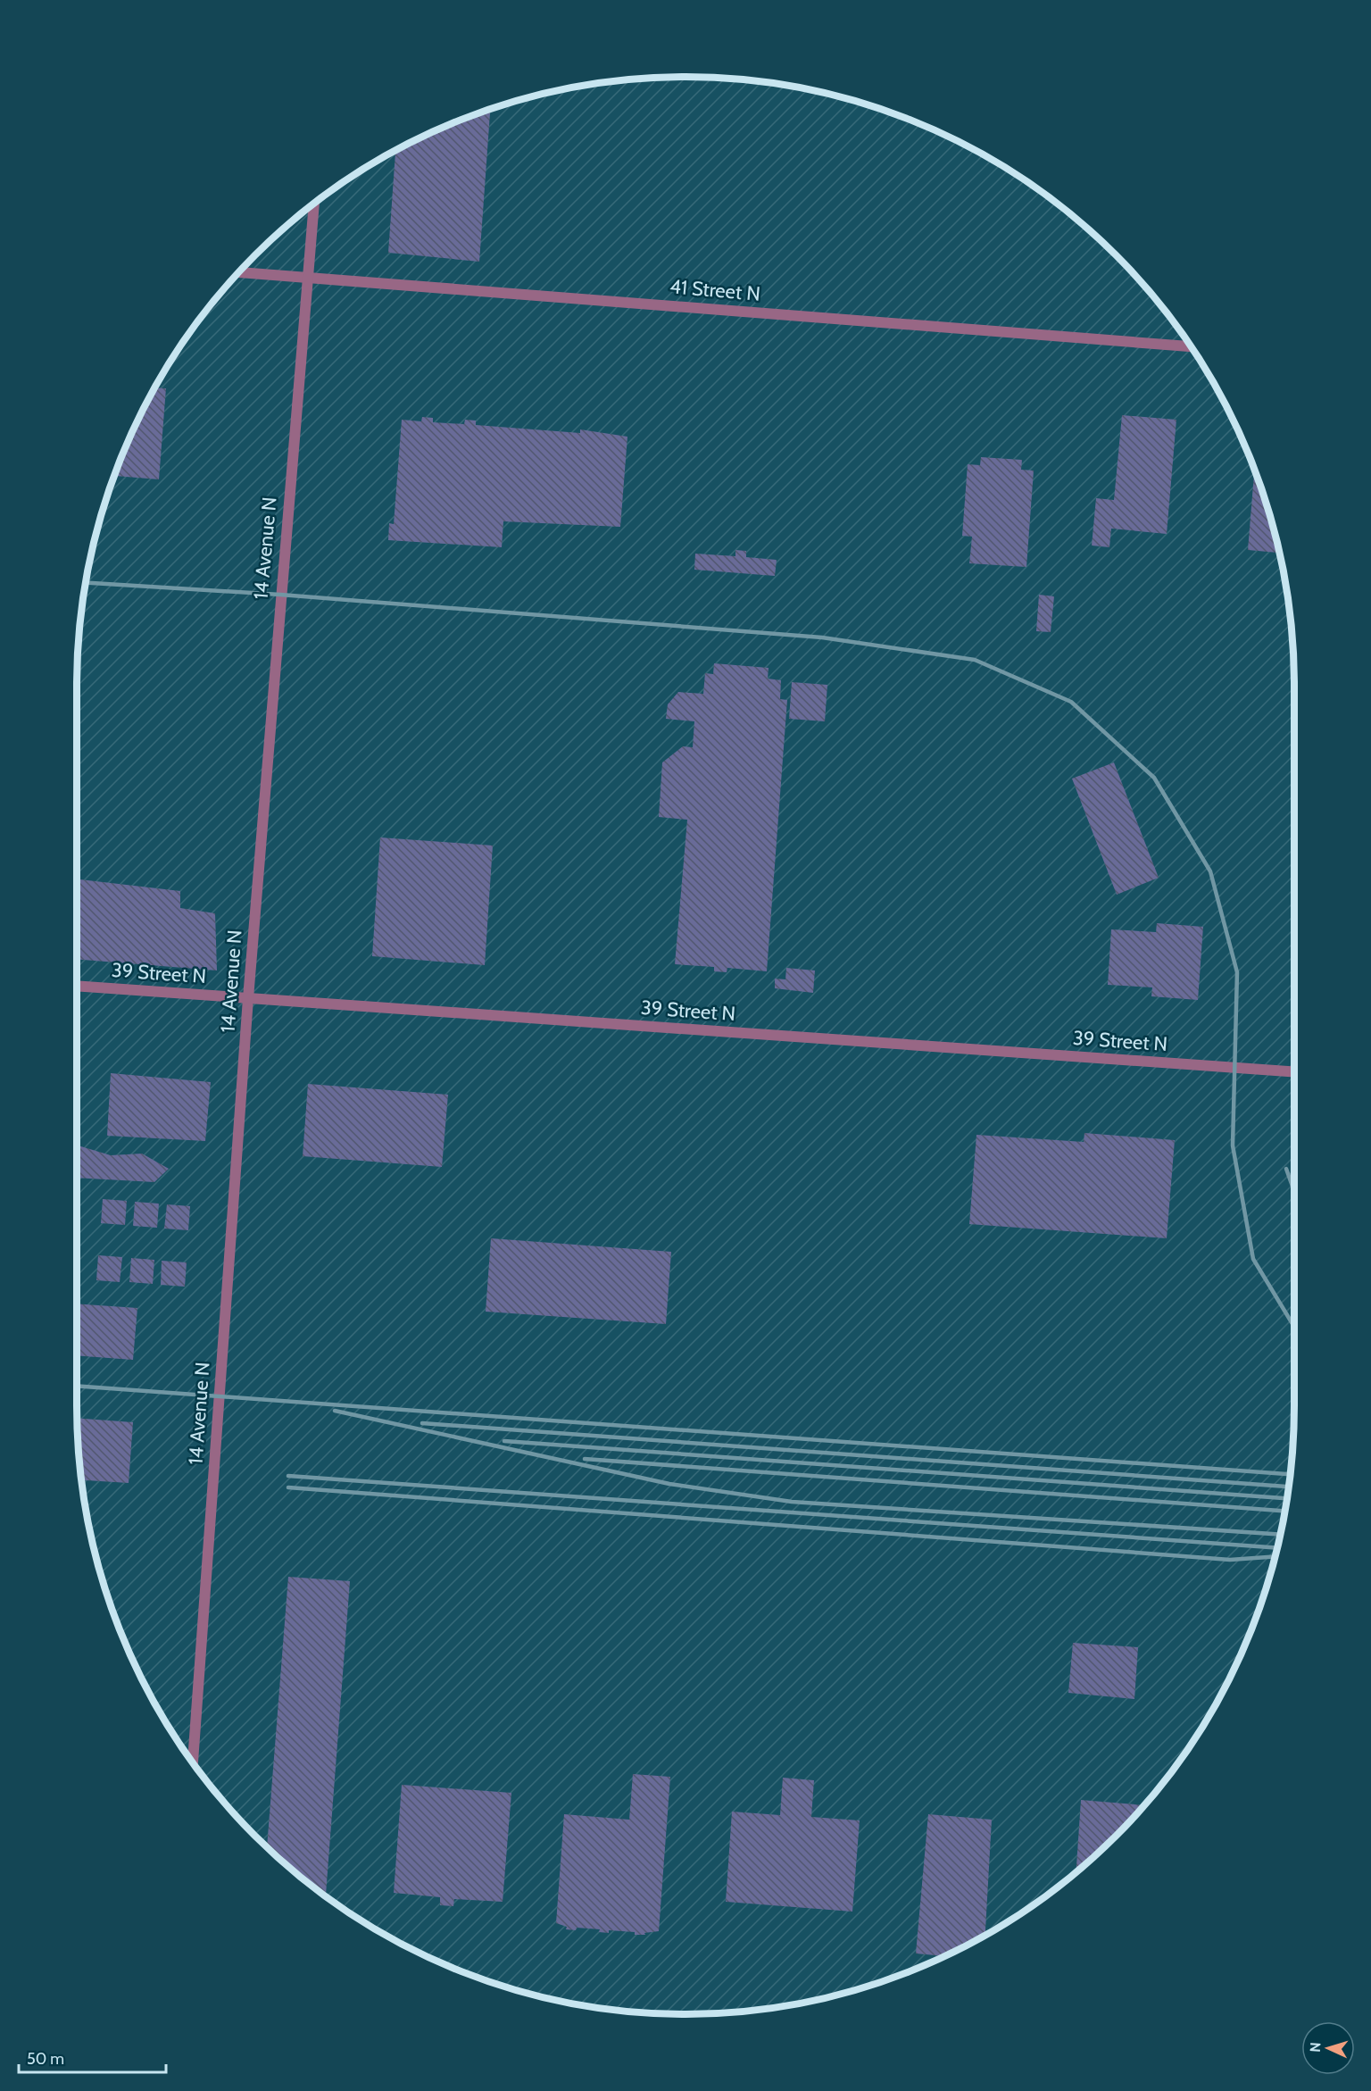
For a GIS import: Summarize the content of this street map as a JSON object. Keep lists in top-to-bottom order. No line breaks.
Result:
{"streets":{"street":["41 Street N","14 Avenue N","39 Street N"]},"crossings":[["41 Street N","14 Avenue N"],["14 Avenue N","39 Street N"]],"scale_bar":"50 m","north":"left"}
